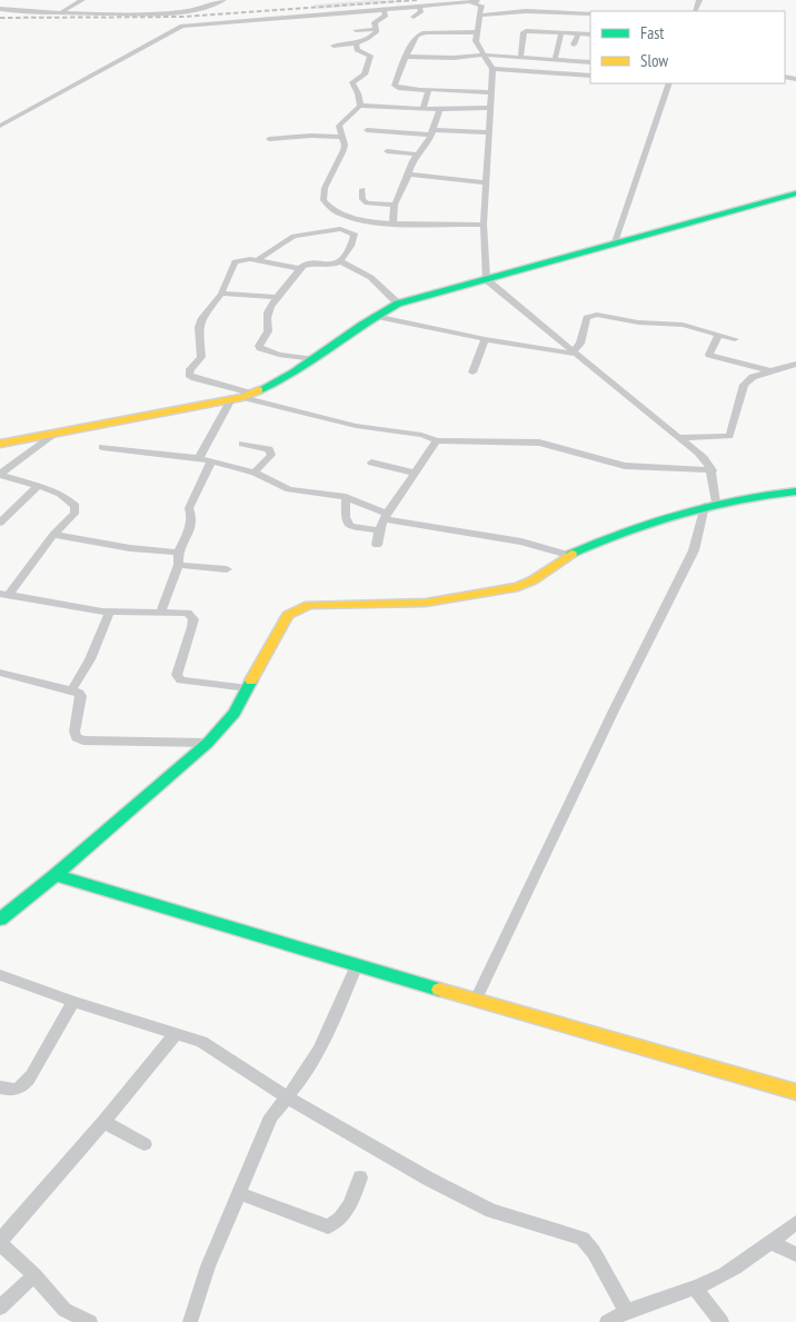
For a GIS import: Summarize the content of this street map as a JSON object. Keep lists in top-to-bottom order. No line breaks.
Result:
{"legend":["Fast","Slow"]}
